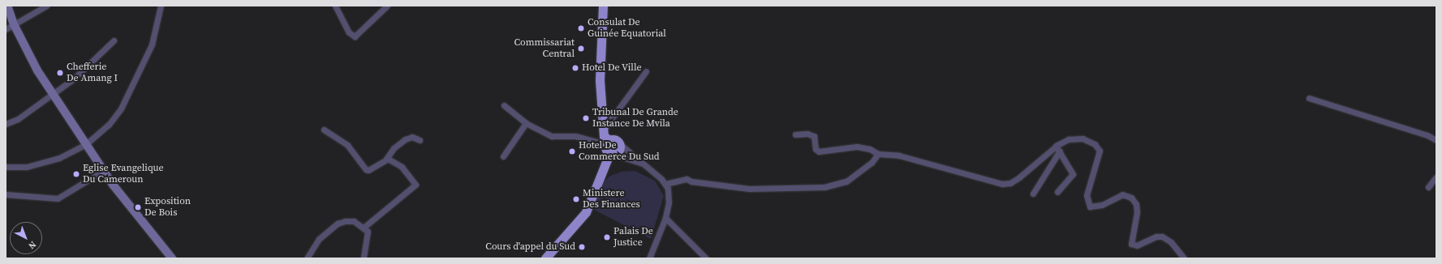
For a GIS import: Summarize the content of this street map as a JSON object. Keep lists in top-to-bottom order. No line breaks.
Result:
{"places":["Consulat De Guinée Equatorial","Commissariat Central","Hotel De Ville","Chefferie De Amang I","Tribunal De Grande Instance De Mvila","Hotel De Commerce Du Sud","Eglise Evangelique Du Cameroun","Ministere Des Finances","Exposition De Bois","Palais De Justice","Cours d'appel du Sud"],"north":"bottom right"}
